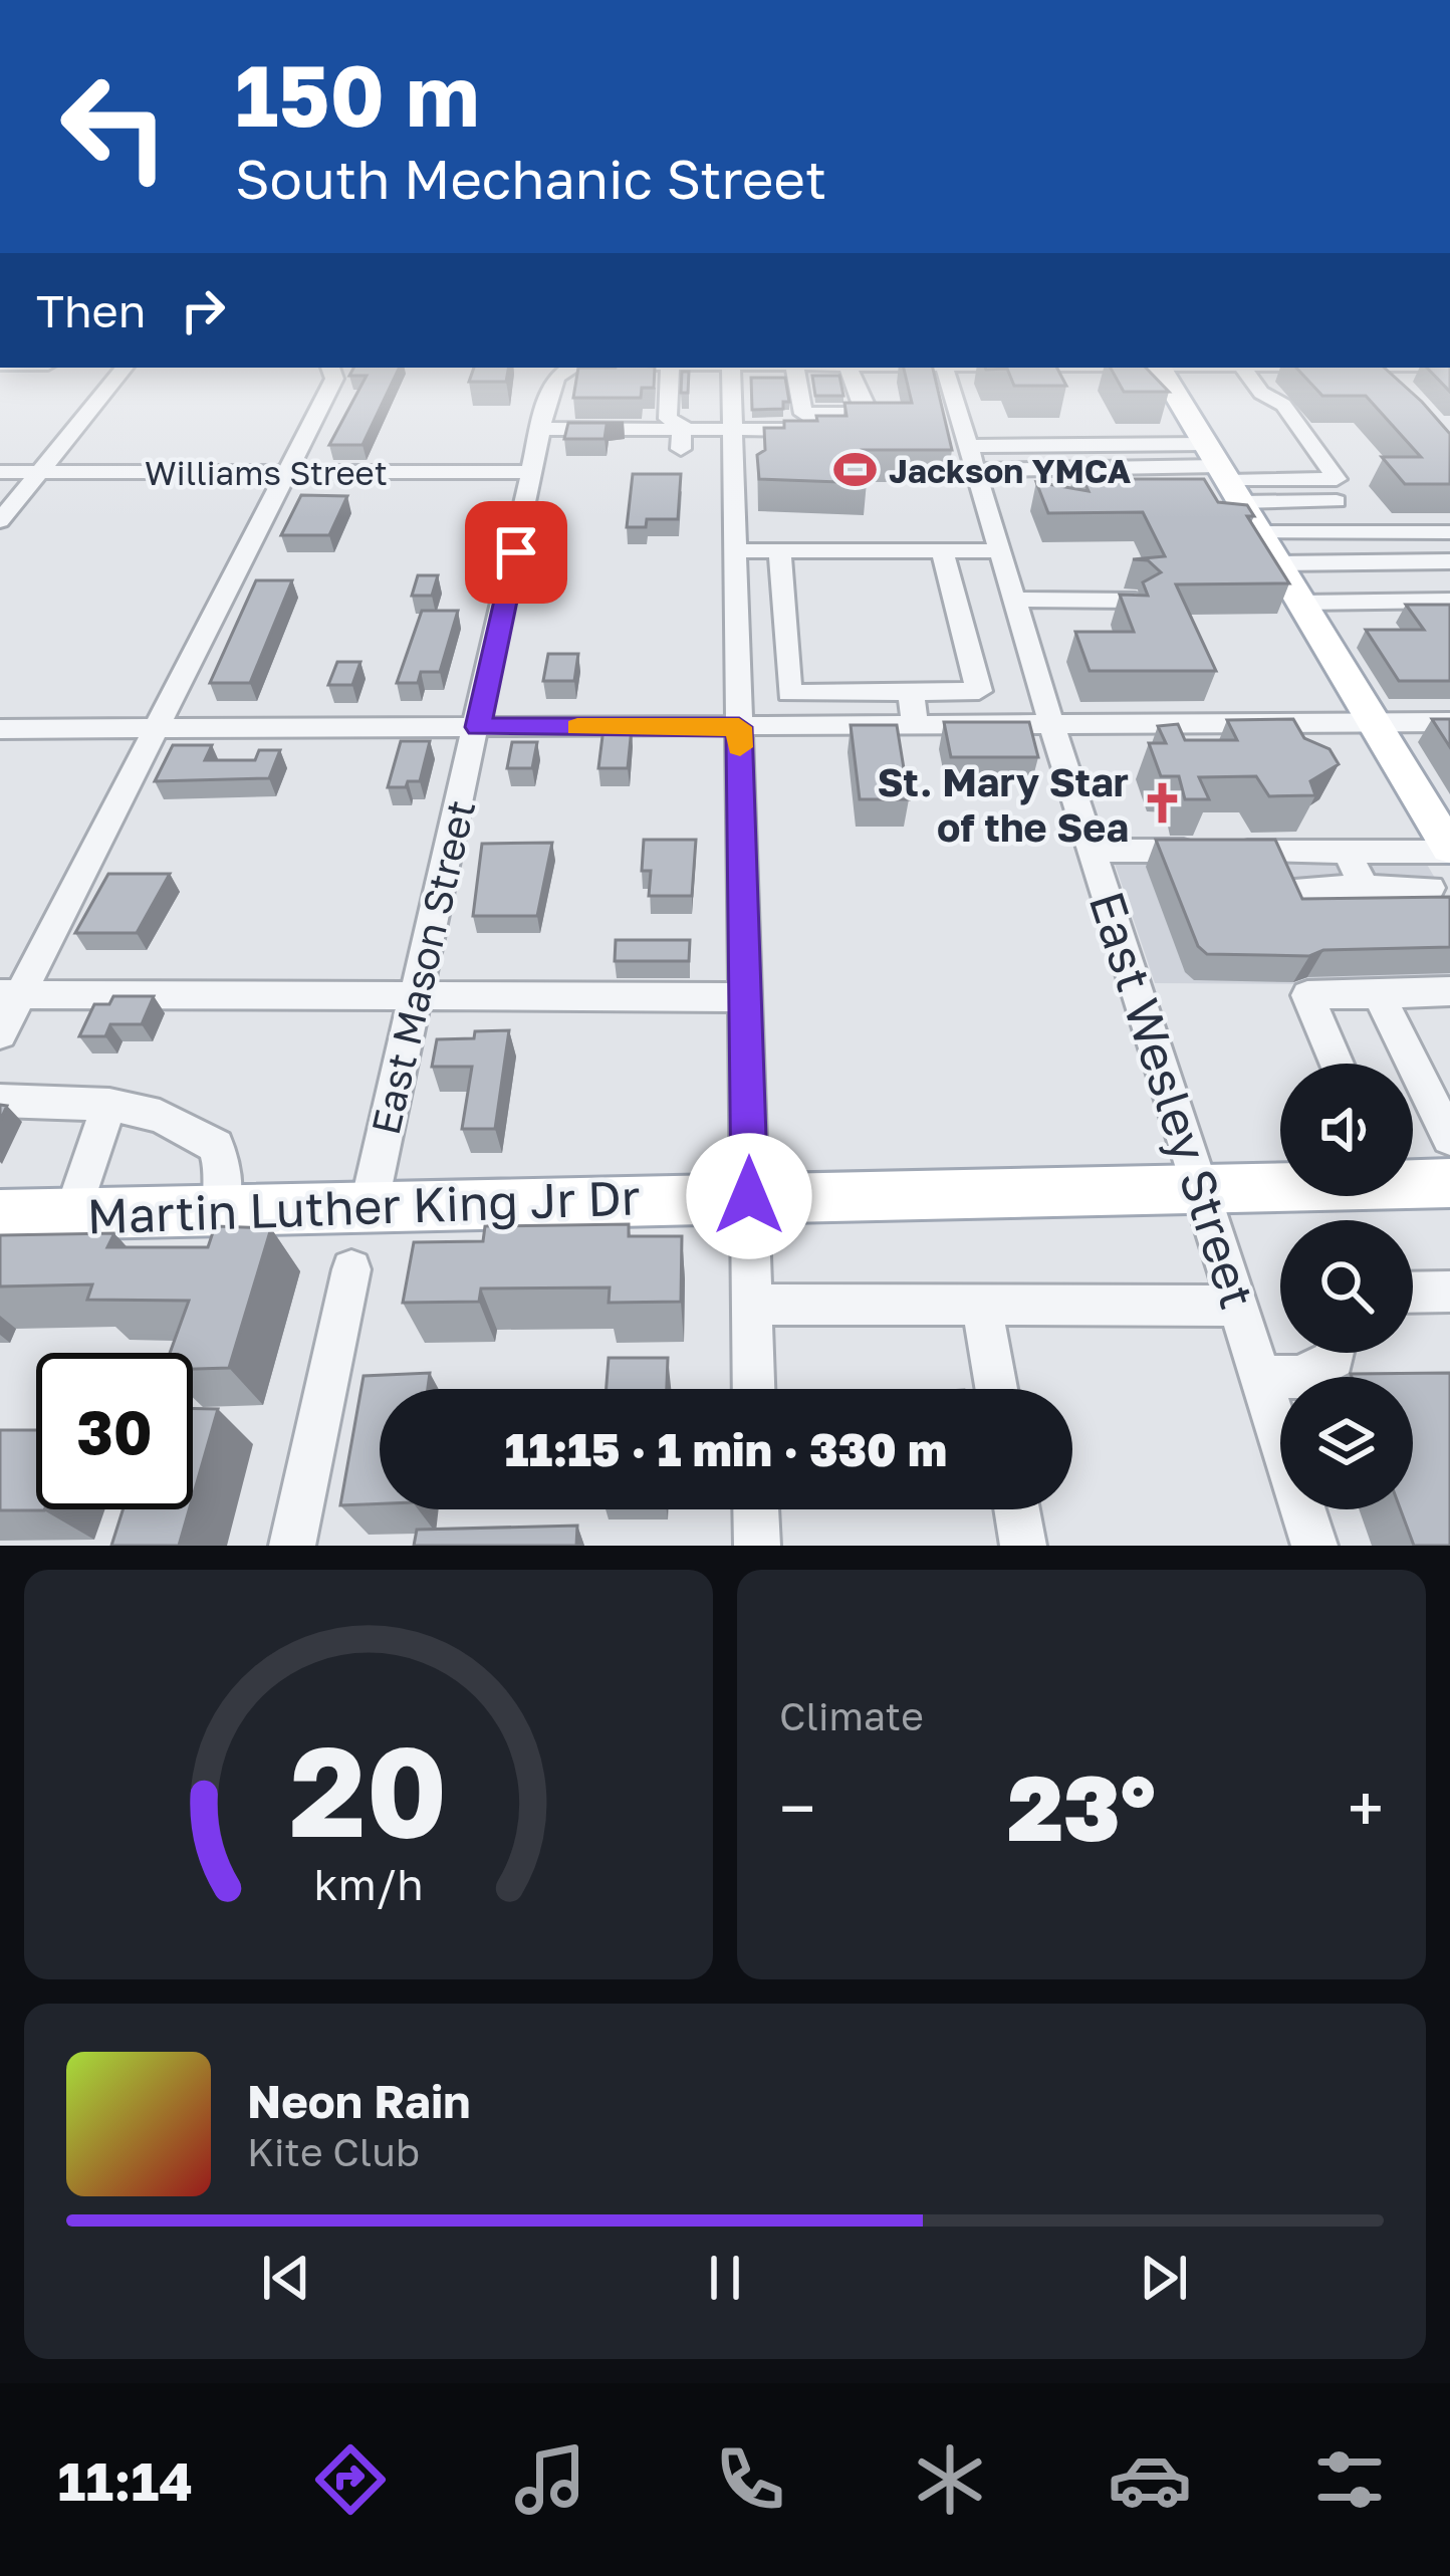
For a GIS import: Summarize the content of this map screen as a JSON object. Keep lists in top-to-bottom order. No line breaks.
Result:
{"streets":{"main road":["Martin Luther King Jr Dr"],"street":["Williams Street","East Mason Street","East Wesley Street"]},"crossings":[["Williams Street","East Mason Street"],["East Mason Street","Martin Luther King Jr Dr"],["East Wesley Street","Martin Luther King Jr Dr"]],"places":{"sports":["Jackson YMCA"],"church":["St. Mary Star of the Sea"]},"page":{"turn":["150 m","South Mechanic Street"],"then":"Then","limit":"30","trip":"11:15 · 1 min · 330 m","tile":"Climate","heat":["−","23°","+"],"song":["Neon Rain","Kite Club"],"tabs":"11:14","gauge":["20","km/h"]}}
